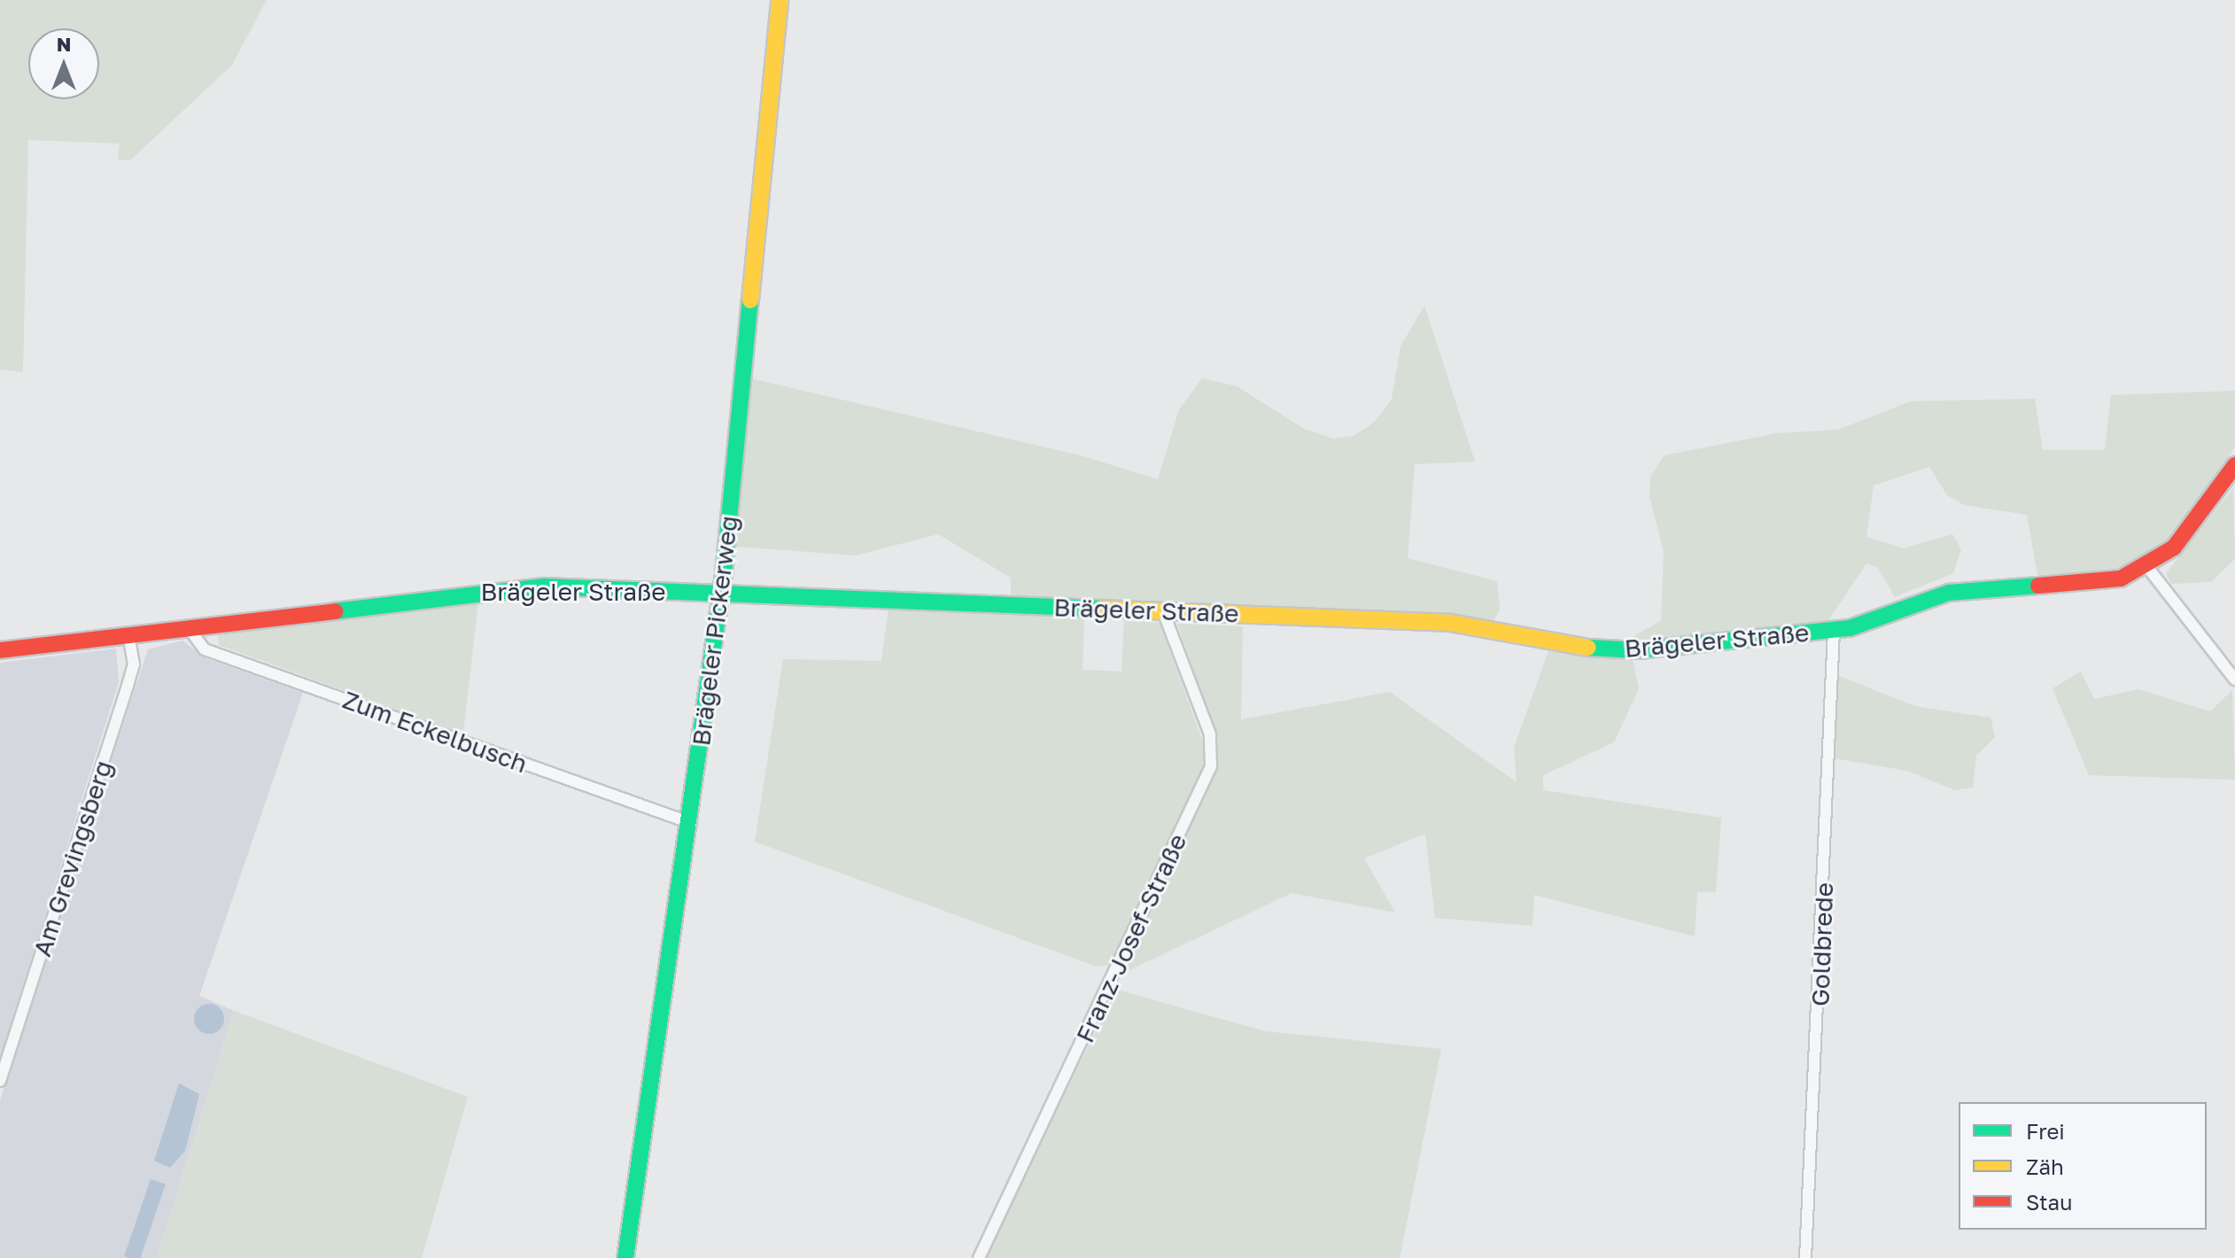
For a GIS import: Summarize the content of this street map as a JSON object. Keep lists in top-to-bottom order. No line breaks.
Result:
{"streets":{"street":["Brägeler Straße","Brägeler Pickerweg","Zum Eckelbusch","Am Grevingsberg","Franz-Josef-Straße","Goldbrede"]},"crossings":[["Brägeler Straße","Brägeler Pickerweg"],["Brägeler Straße","Zum Eckelbusch"],["Brägeler Straße","Am Grevingsberg"],["Brägeler Straße","Franz-Josef-Straße"],["Brägeler Straße","Goldbrede"],["Brägeler Pickerweg","Zum Eckelbusch"]],"legend":["Frei","Zäh","Stau"],"north":"top"}
